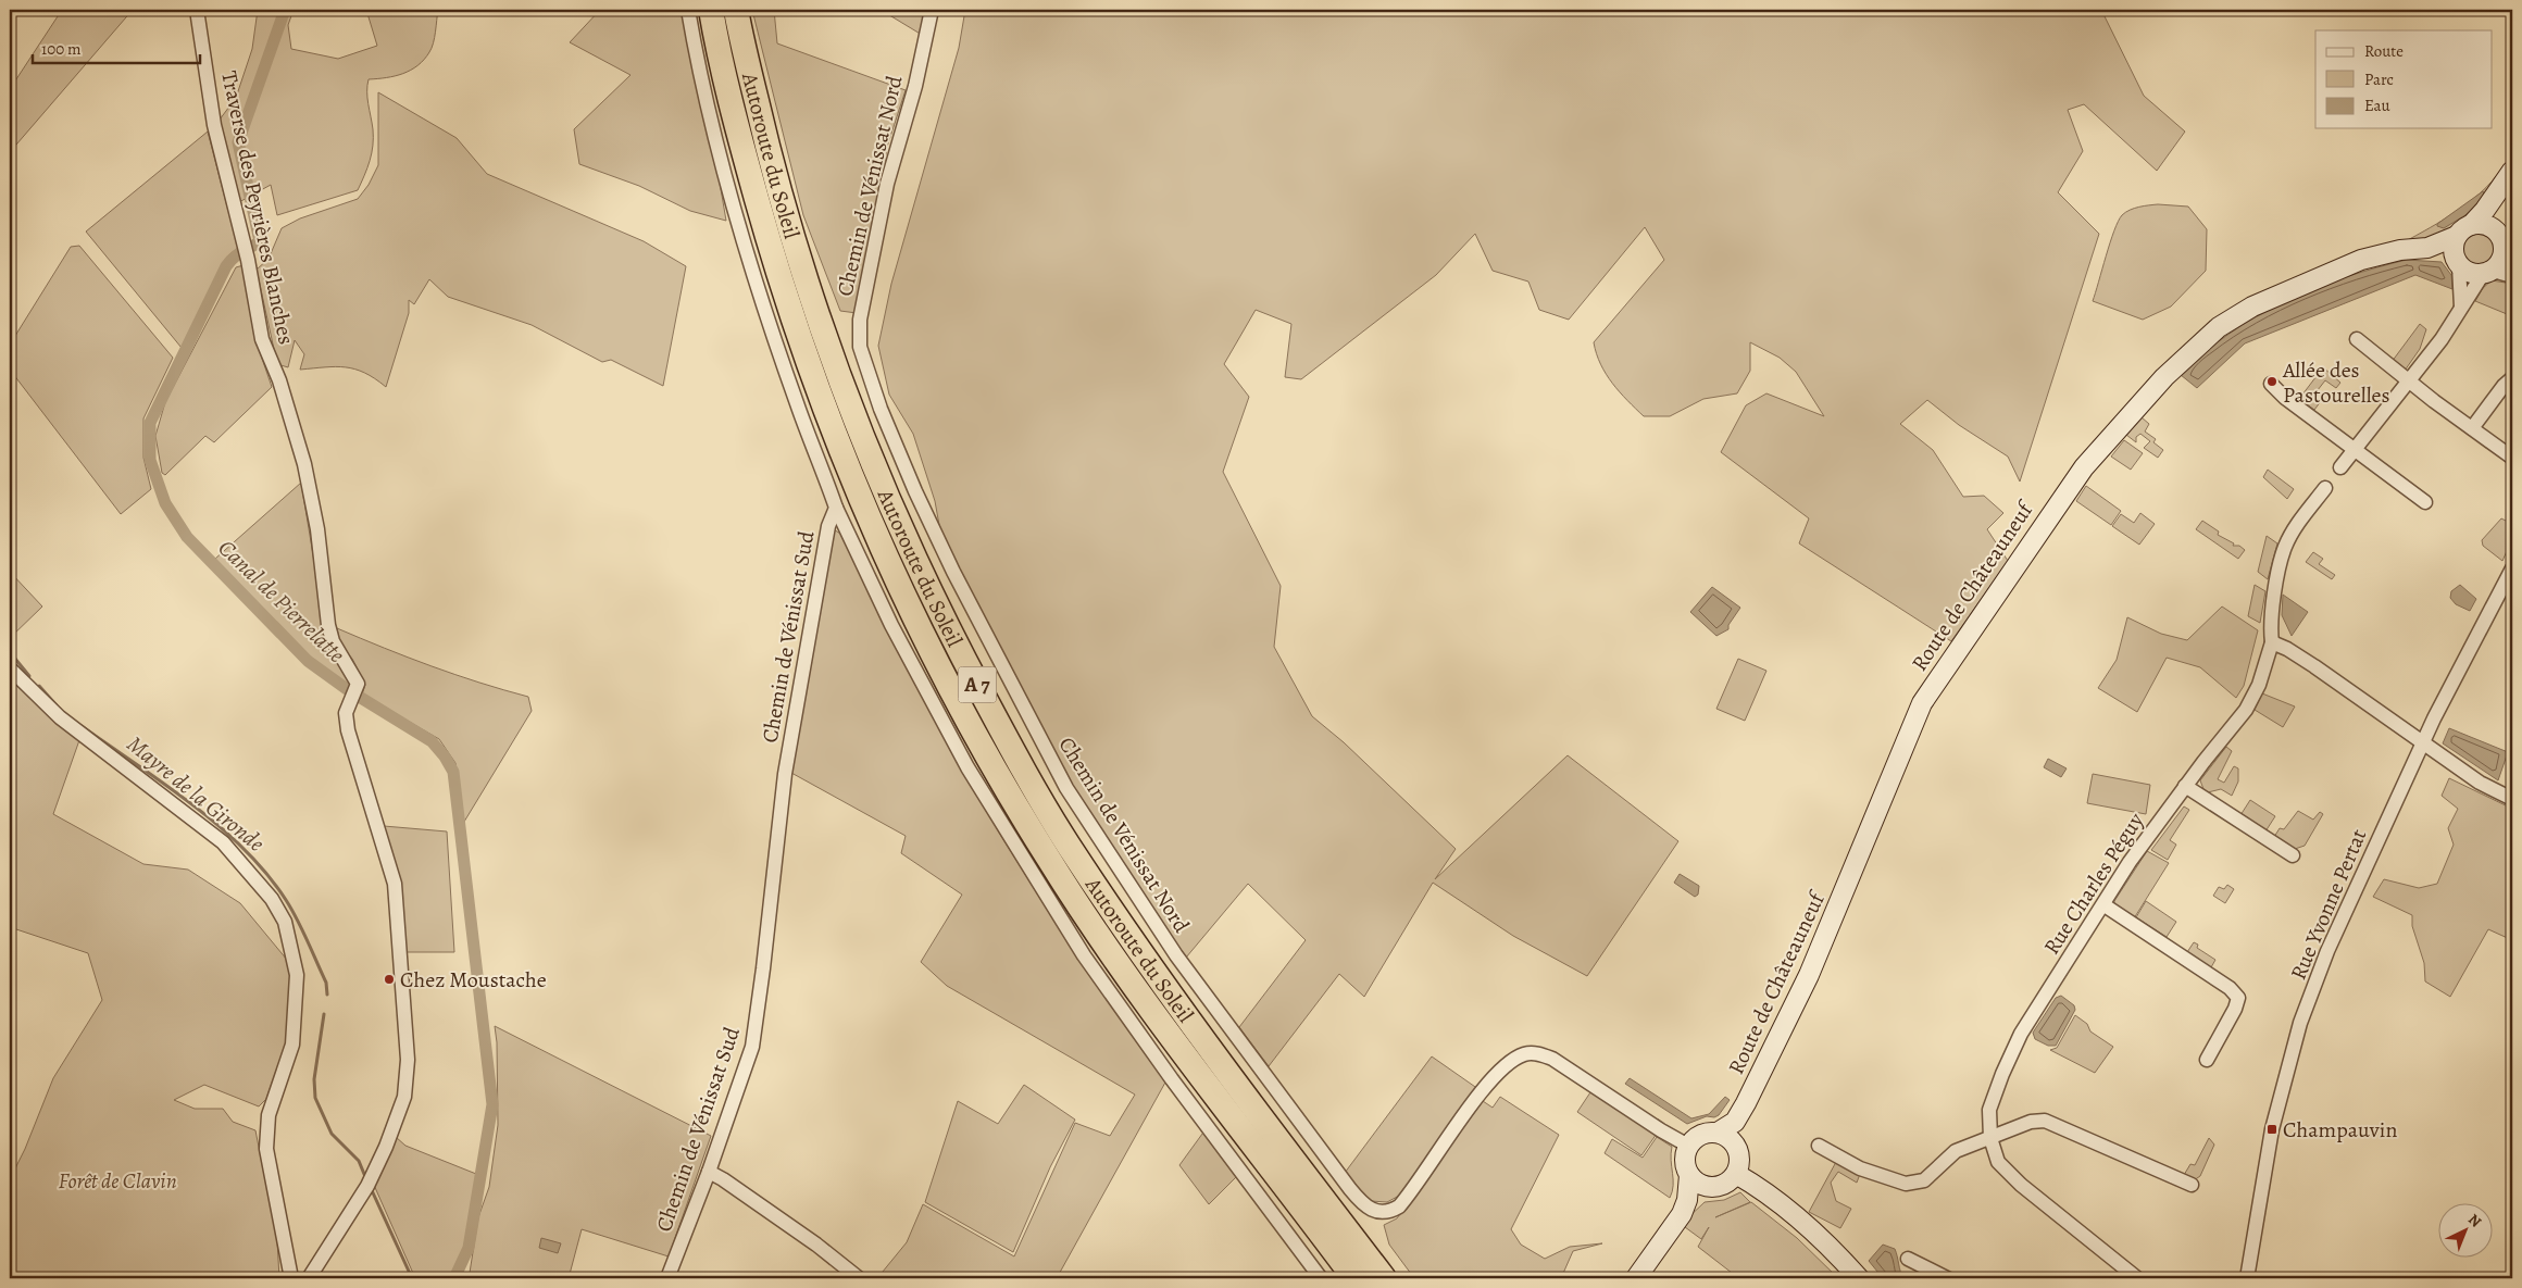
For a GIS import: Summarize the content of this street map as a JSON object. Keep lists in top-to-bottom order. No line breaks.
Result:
{"streets":{"highway":["Autoroute du Soleil","A 7"],"main road":["Route de Châteauneuf"],"street":["Chemin de Vénissat Nord","Traverse des Peyrières Blanches","Chemin de Vénissat Sud","Rue Charles Péguy","Rue Yvonne Pertat"]},"crossings":[["Chemin de Vénissat Nord","Route de Châteauneuf"]],"water":["Canal de Pierrelatte","Mayre de la Gironde"],"parks":["Forêt de Clavin"],"places":{"other":["Allée des Pastourelles","Chez Moustache"],"transit":["Champauvin"]},"legend":["Route","Parc","Eau"],"scale_bar":"100 m","north":"top right"}
